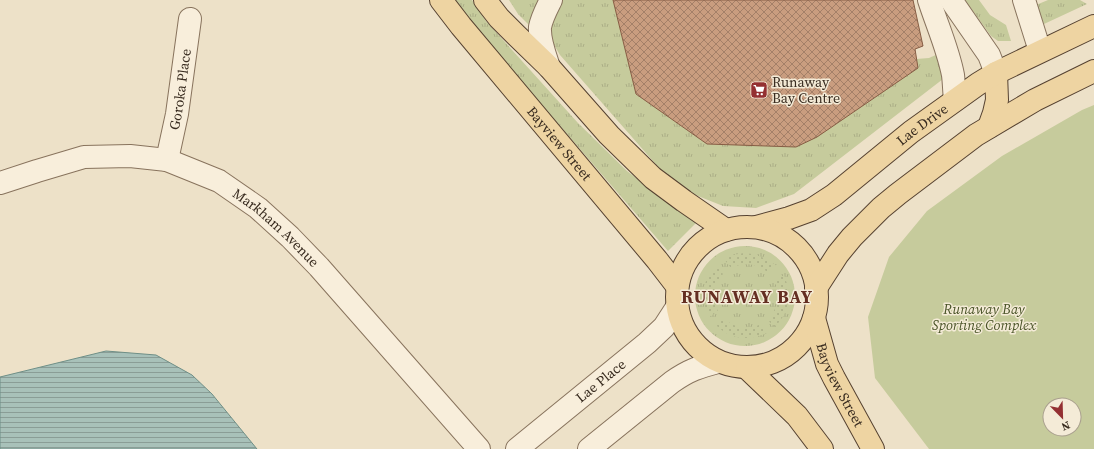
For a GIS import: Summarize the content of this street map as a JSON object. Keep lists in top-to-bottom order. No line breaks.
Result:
{"streets":{"main road":["Lae Drive","Bayview Street"],"street":["Goroka Place","Markham Avenue","Lae Place"]},"crossings":[["Goroka Place","Markham Avenue"],["Lae Drive","Bayview Street"],["Lae Drive","Lae Place"],["Bayview Street","Lae Place"]],"districts":["RUNAWAY BAY"],"parks":["Runaway Bay Sporting Complex"],"places":{"supermarket":["Runaway Bay Centre"]},"north":"bottom right"}
